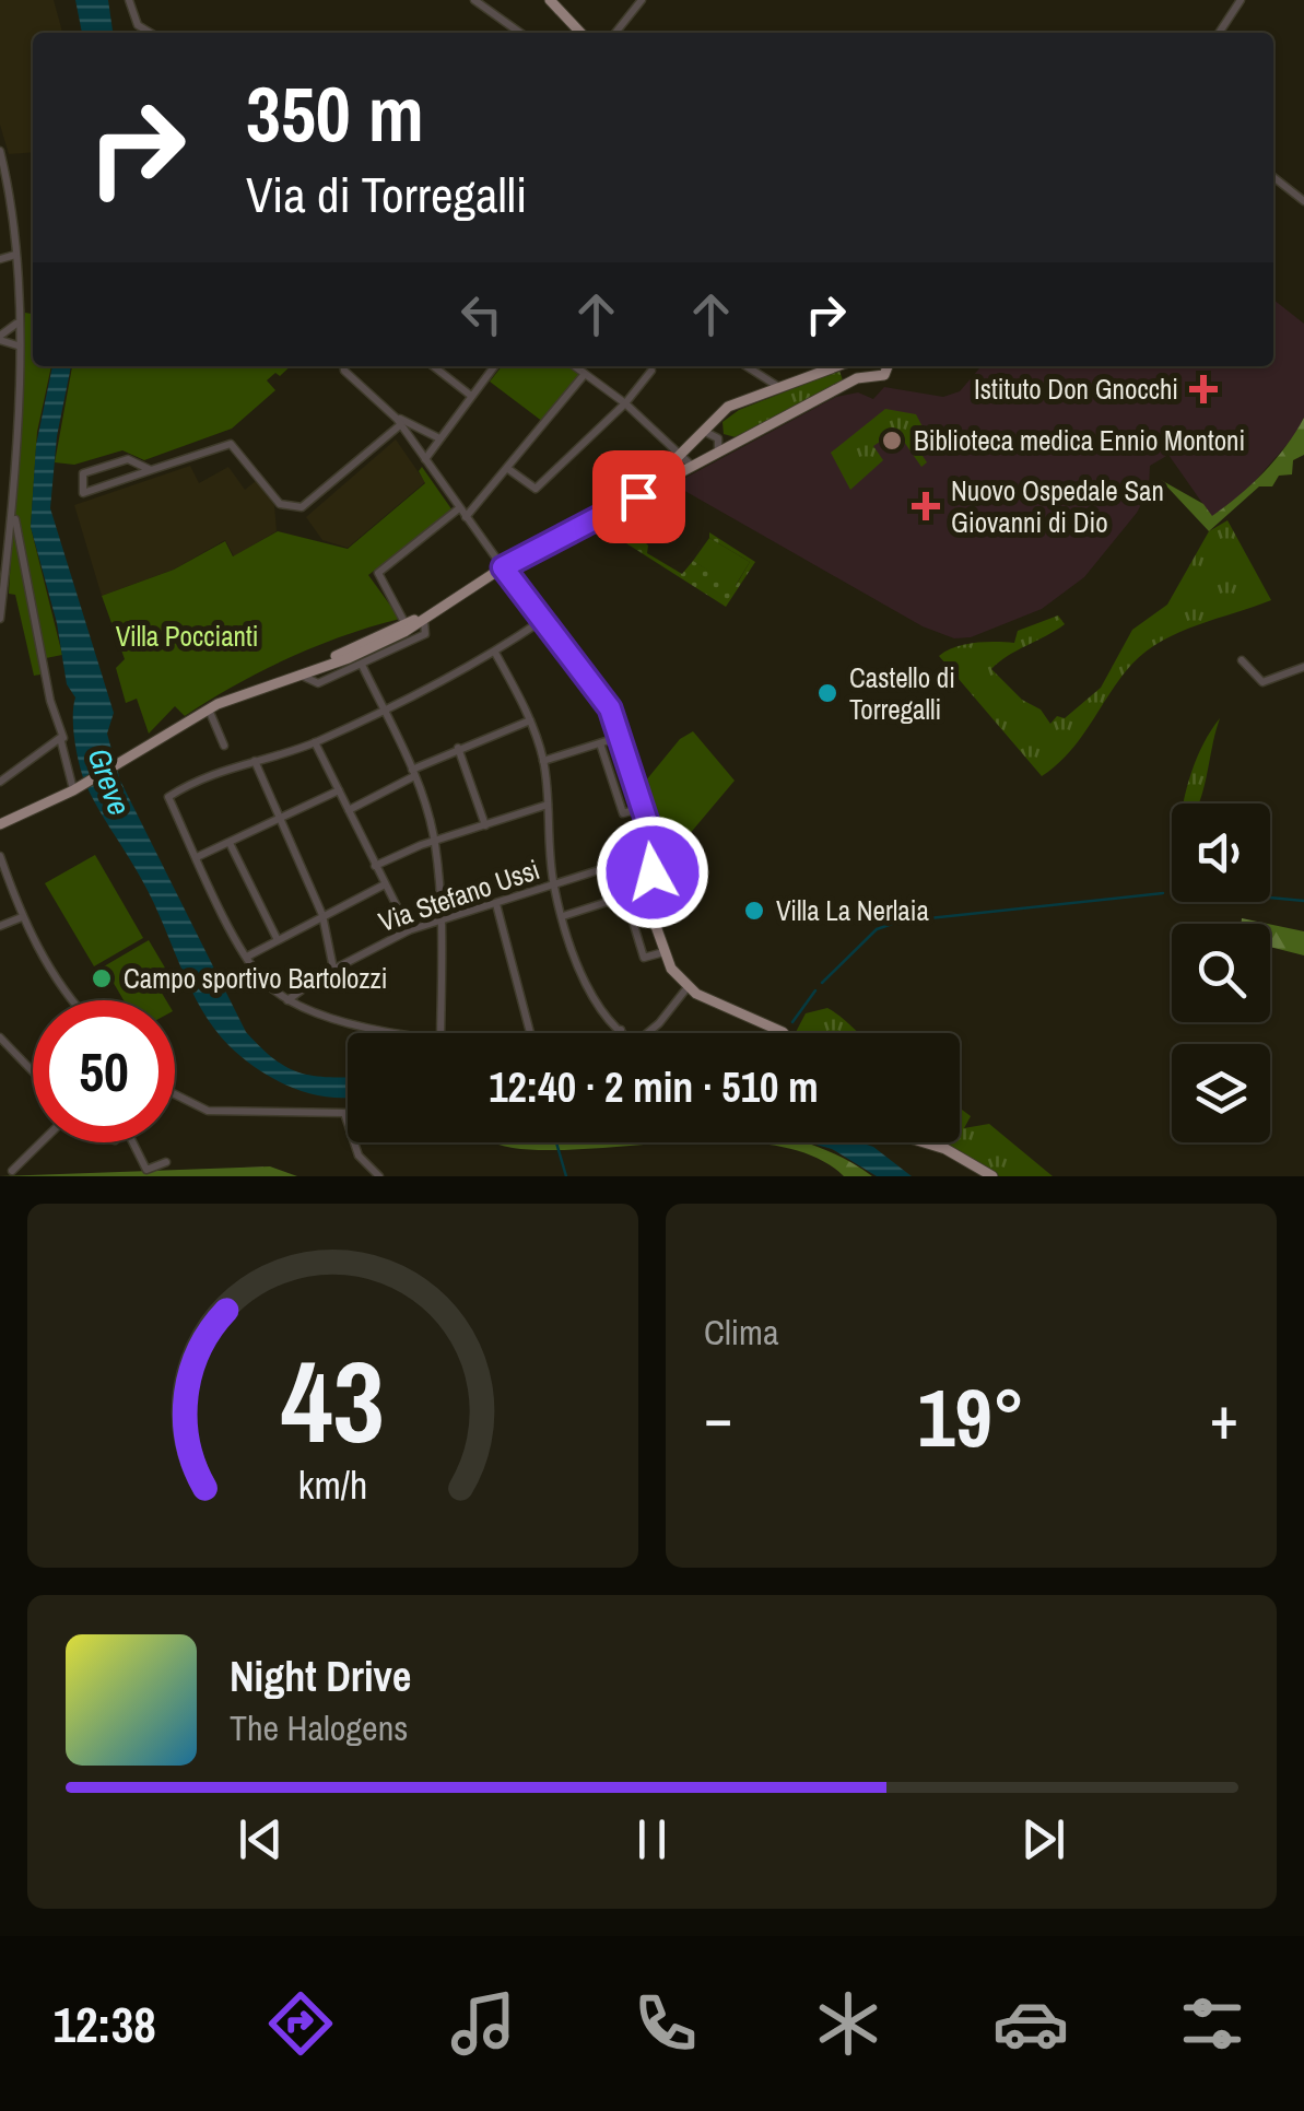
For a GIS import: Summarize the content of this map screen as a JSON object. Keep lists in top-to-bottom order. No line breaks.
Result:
{"streets":{"street":["Via Stefano Ussi"]},"water":["Greve"],"parks":["Villa Poccianti"],"places":{"health":["Istituto Don Gnocchi","Nuovo Ospedale San Giovanni di Dio"],"other":["Biblioteca medica Ennio Montoni","Castello di Torregalli","Villa La Nerlaia","Campo sportivo Bartolozzi"]},"page":{"turn":["350 m","Via di Torregalli"],"limit":"50","trip":"12:40 · 2 min · 510 m","tile":"Clima","heat":["−","19°","+"],"song":["Night Drive","The Halogens"],"tabs":"12:38","gauge":["43","km/h"]}}
